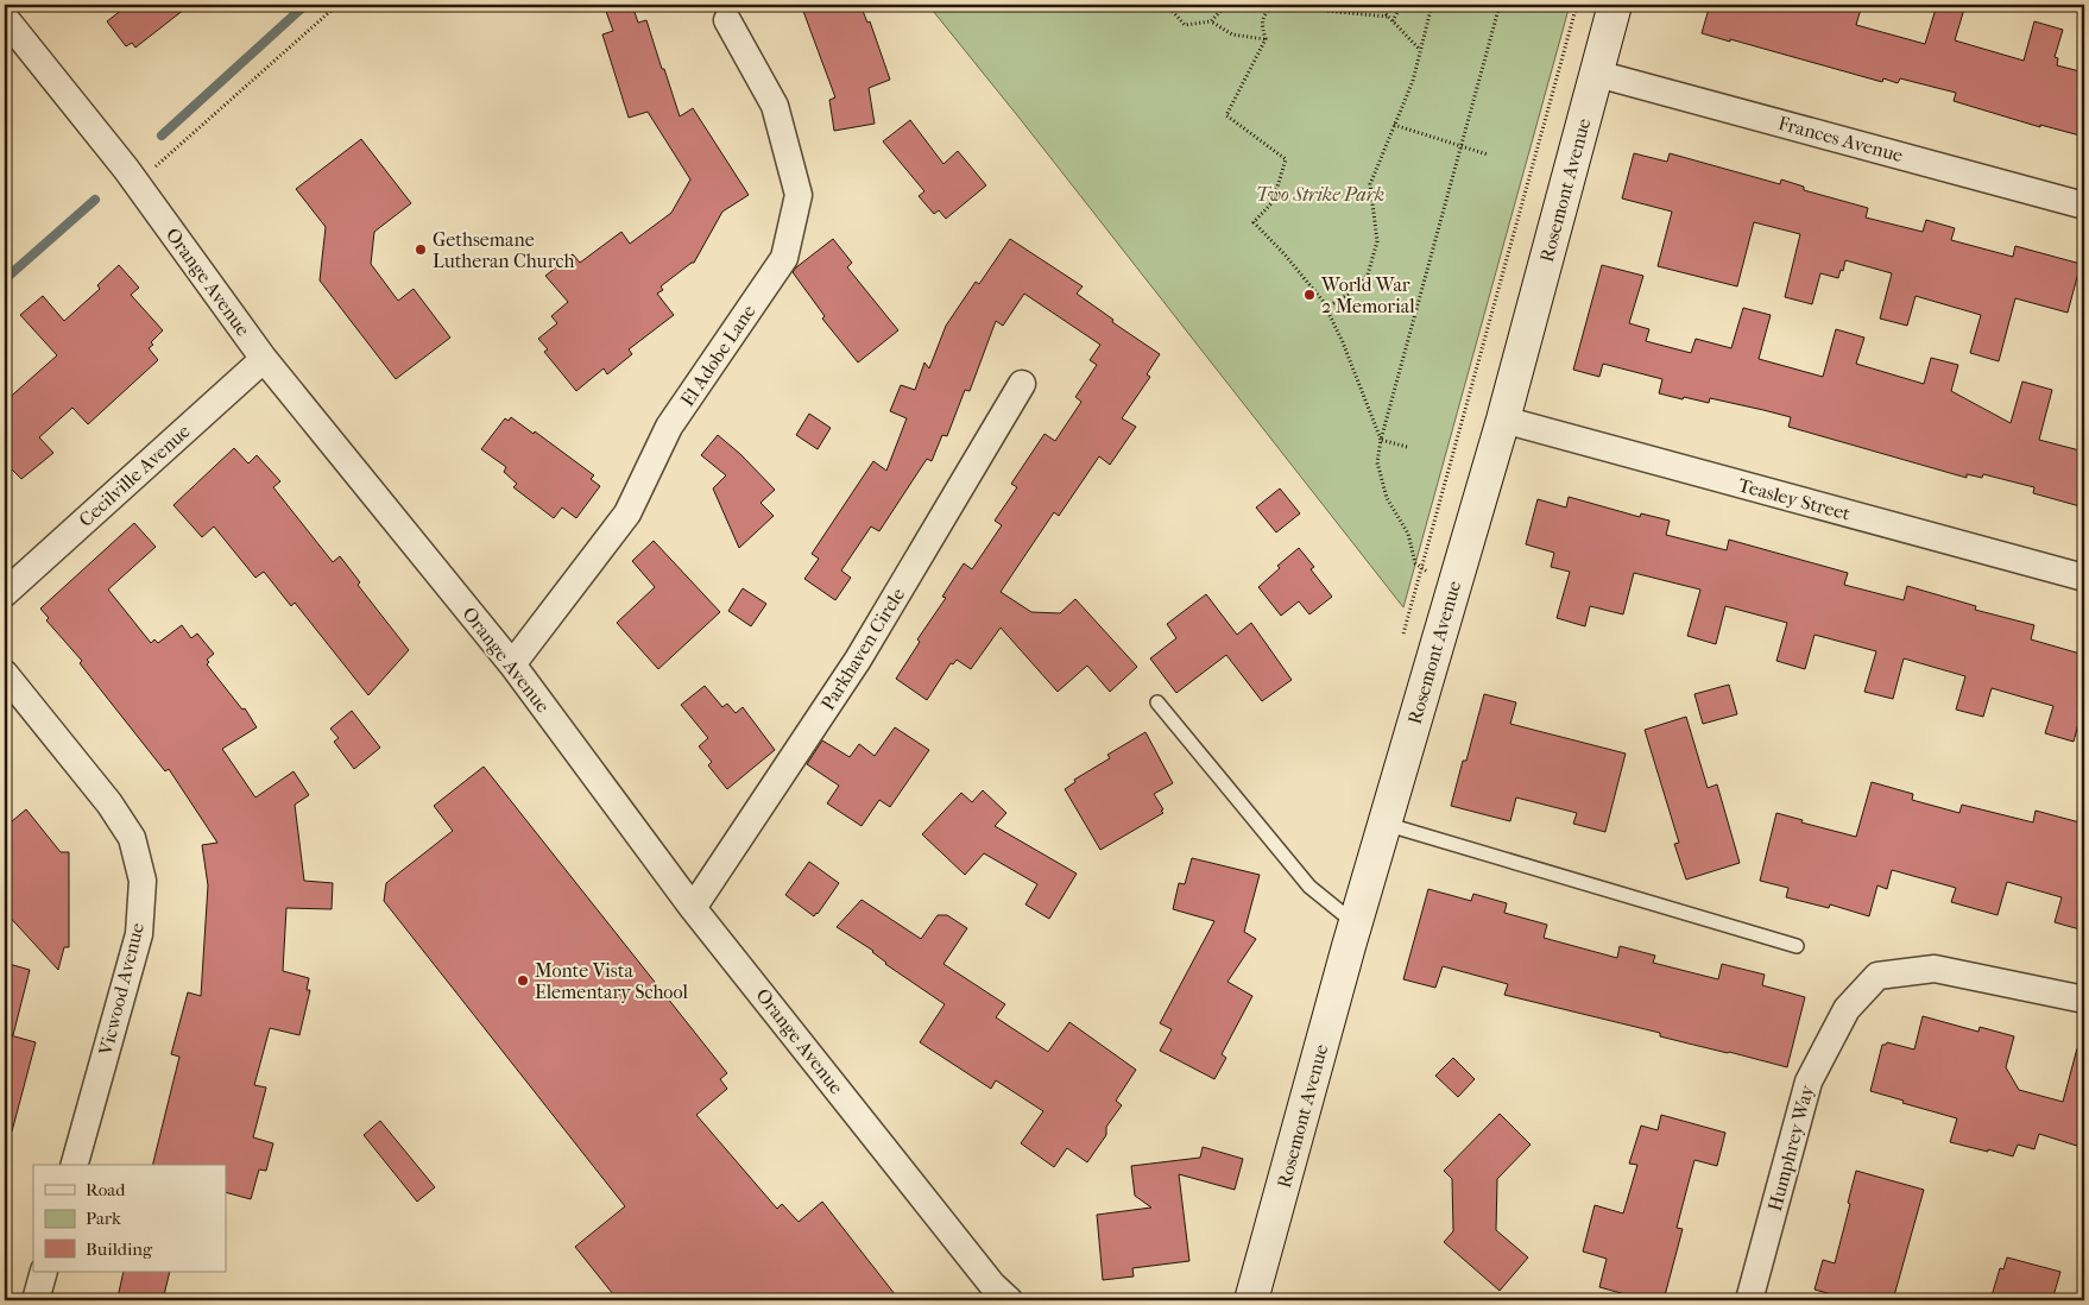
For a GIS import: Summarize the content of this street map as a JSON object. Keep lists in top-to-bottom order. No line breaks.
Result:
{"streets":{"street":["Frances Avenue","Rosemont Avenue","Orange Avenue","El Adobe Lane","Cecilville Avenue","Teasley Street","Parkhaven Circle","Vicwood Avenue","Humphrey Way"]},"crossings":[["Frances Avenue","Rosemont Avenue"],["Rosemont Avenue","Teasley Street"],["Orange Avenue","El Adobe Lane"],["Orange Avenue","Cecilville Avenue"],["Orange Avenue","Parkhaven Circle"]],"parks":["Two Strike Park"],"places":["Gethsemane Lutheran Church","World War 2 Memorial","Monte Vista Elementary School"],"legend":["Road","Park","Building"]}
